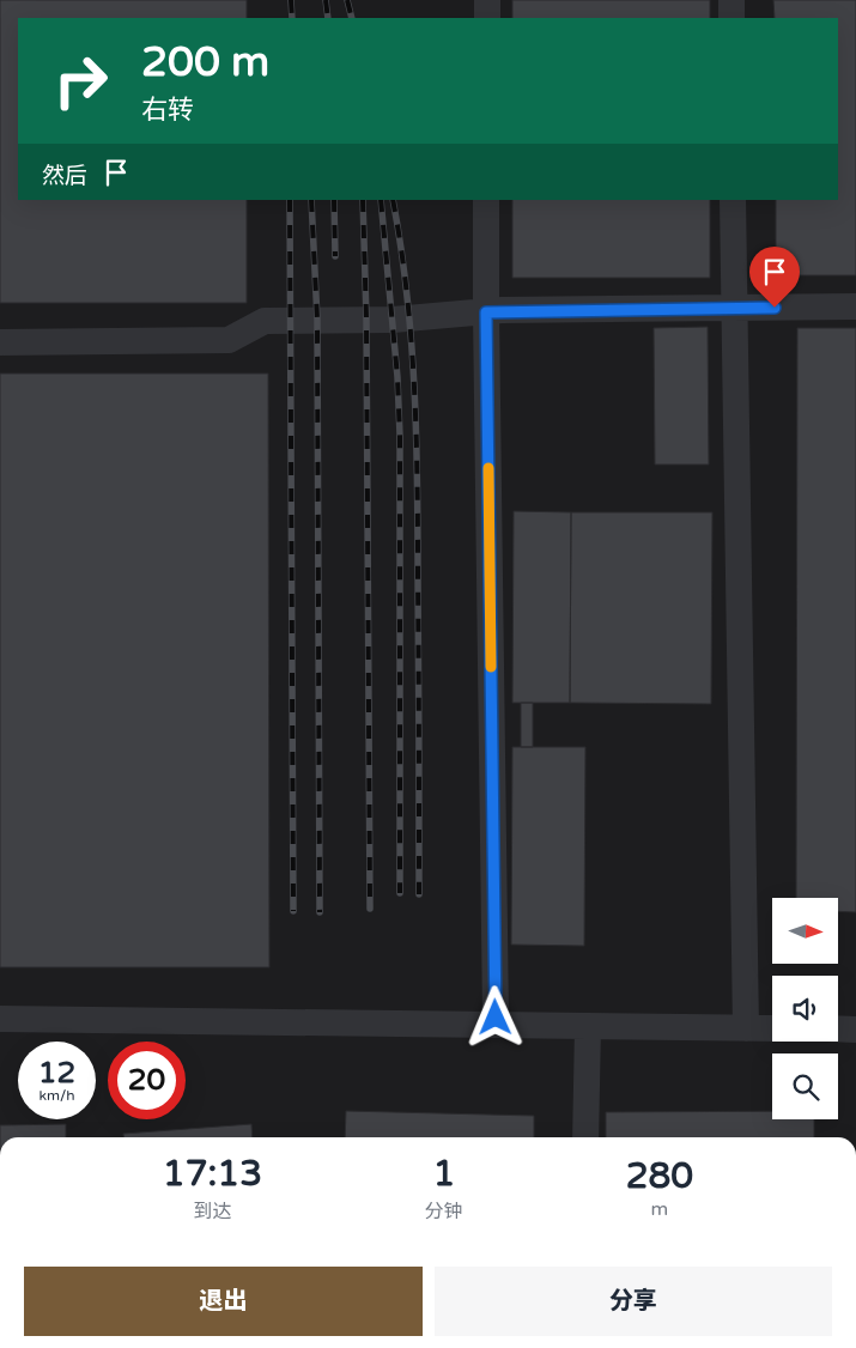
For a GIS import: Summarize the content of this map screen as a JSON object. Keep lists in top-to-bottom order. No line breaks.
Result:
{"north":"right","page":{"turn":["200 m","右转"],"then":"然后","speed":"12 km/h","limit":"20","eta":["17:13","到达","1","分钟","280","m"],"buttons":["退出","分享"]}}
